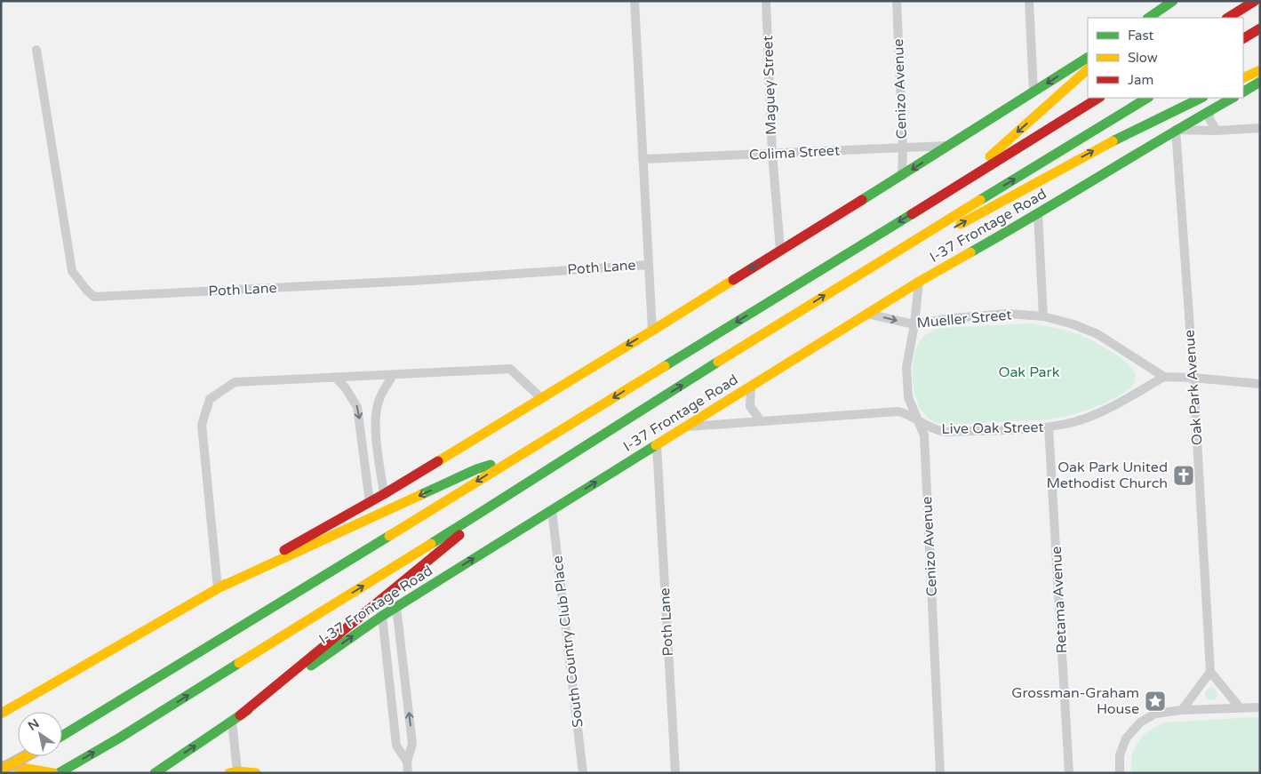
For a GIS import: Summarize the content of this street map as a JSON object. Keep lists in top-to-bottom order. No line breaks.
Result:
{"streets":{"main road":["I-37 Frontage Road"],"street":["Maguey Street","Cenizo Avenue","Colima Street","Poth Lane","Mueller Street","Oak Park Avenue","Live Oak Street","Retama Avenue","South Country Club Place"]},"crossings":[["Maguey Street","Colima Street"],["Cenizo Avenue","Colima Street"],["Cenizo Avenue","I-37 Frontage Road"],["Cenizo Avenue","Mueller Street"],["Cenizo Avenue","Live Oak Street"],["Colima Street","Poth Lane"],["I-37 Frontage Road","Poth Lane"],["I-37 Frontage Road","Mueller Street"],["I-37 Frontage Road","Oak Park Avenue"],["I-37 Frontage Road","Live Oak Street"],["I-37 Frontage Road","South Country Club Place"],["Mueller Street","Live Oak Street"],["Live Oak Street","Retama Avenue"]],"parks":["Oak Park"],"places":{"church":["Oak Park United Methodist Church"],"place":["Grossman-Graham House"]},"legend":["Fast","Slow","Jam"],"north":"top left"}
